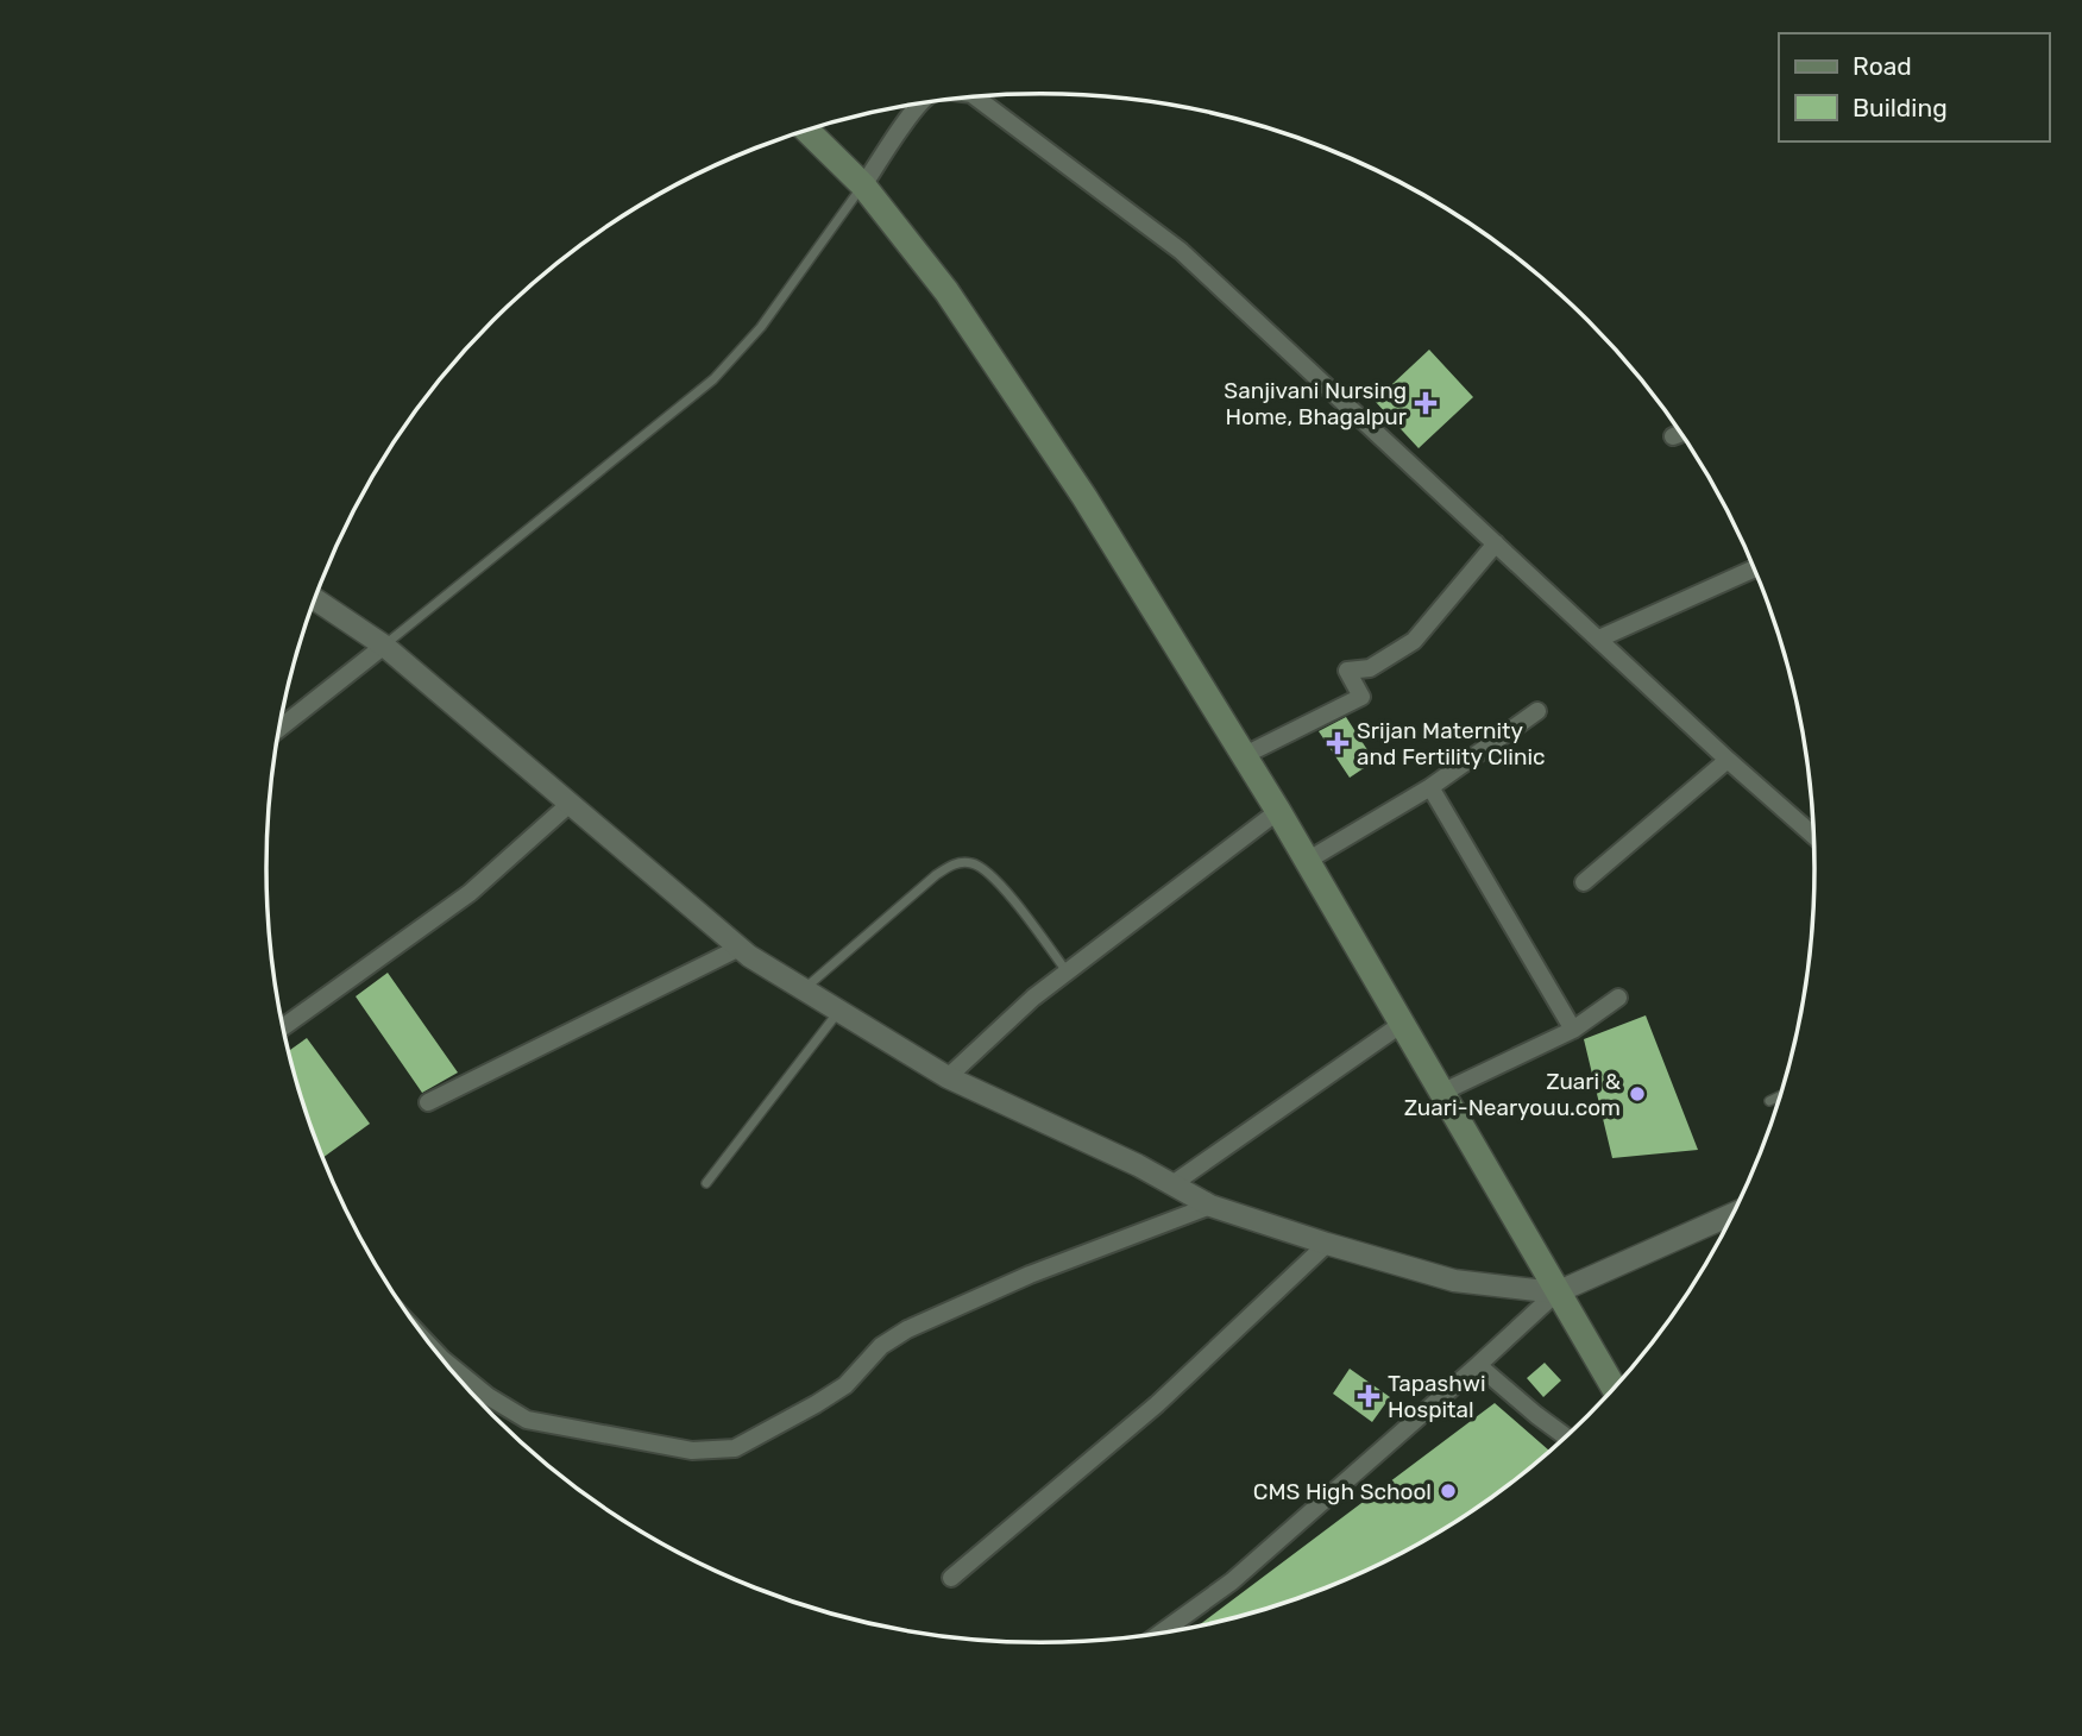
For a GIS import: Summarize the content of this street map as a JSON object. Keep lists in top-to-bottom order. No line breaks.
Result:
{"places":{"health":["Sanjivani Nursing Home, Bhagalpur","Srijan Maternity and Fertility Clinic","Tapashwi Hospital"],"other":["Zuari & Zuari-Nearyouu.com","CMS High School"]},"legend":["Road","Building"]}
